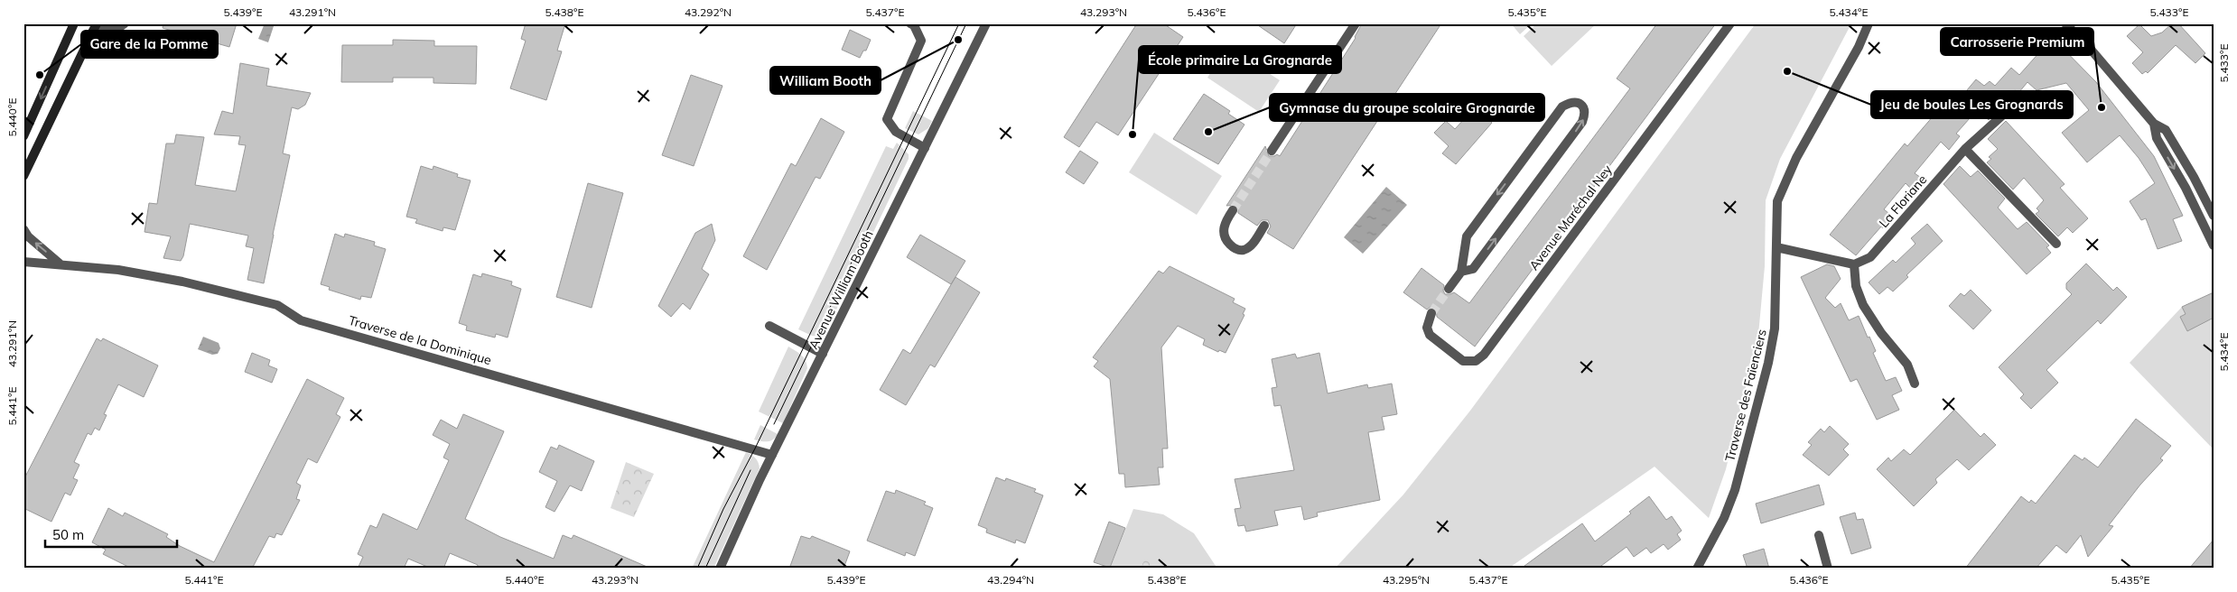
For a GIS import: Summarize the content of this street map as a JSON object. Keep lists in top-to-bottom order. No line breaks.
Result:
{"streets":{"street":["La Floriane","Avenue Maréchal Ney","Avenue William Booth","Traverse de la Dominique","Traverse des Faïenciers"]},"crossings":[["Avenue William Booth","Traverse de la Dominique"]],"places":["William Booth","Jeu de boules Les Grognards","Gare de la Pomme","Carrosserie Premium","Gymnase du groupe scolaire Grognarde","École primaire La Grognarde"],"scale_bar":"50 m","coordinates":["5.439°E","43.291°N","5.438°E","43.292°N","5.437°E","43.293°N","5.436°E","5.435°E","5.434°E","5.433°E","5.440°E","5.441°E","43.294°N","43.295°N"]}
